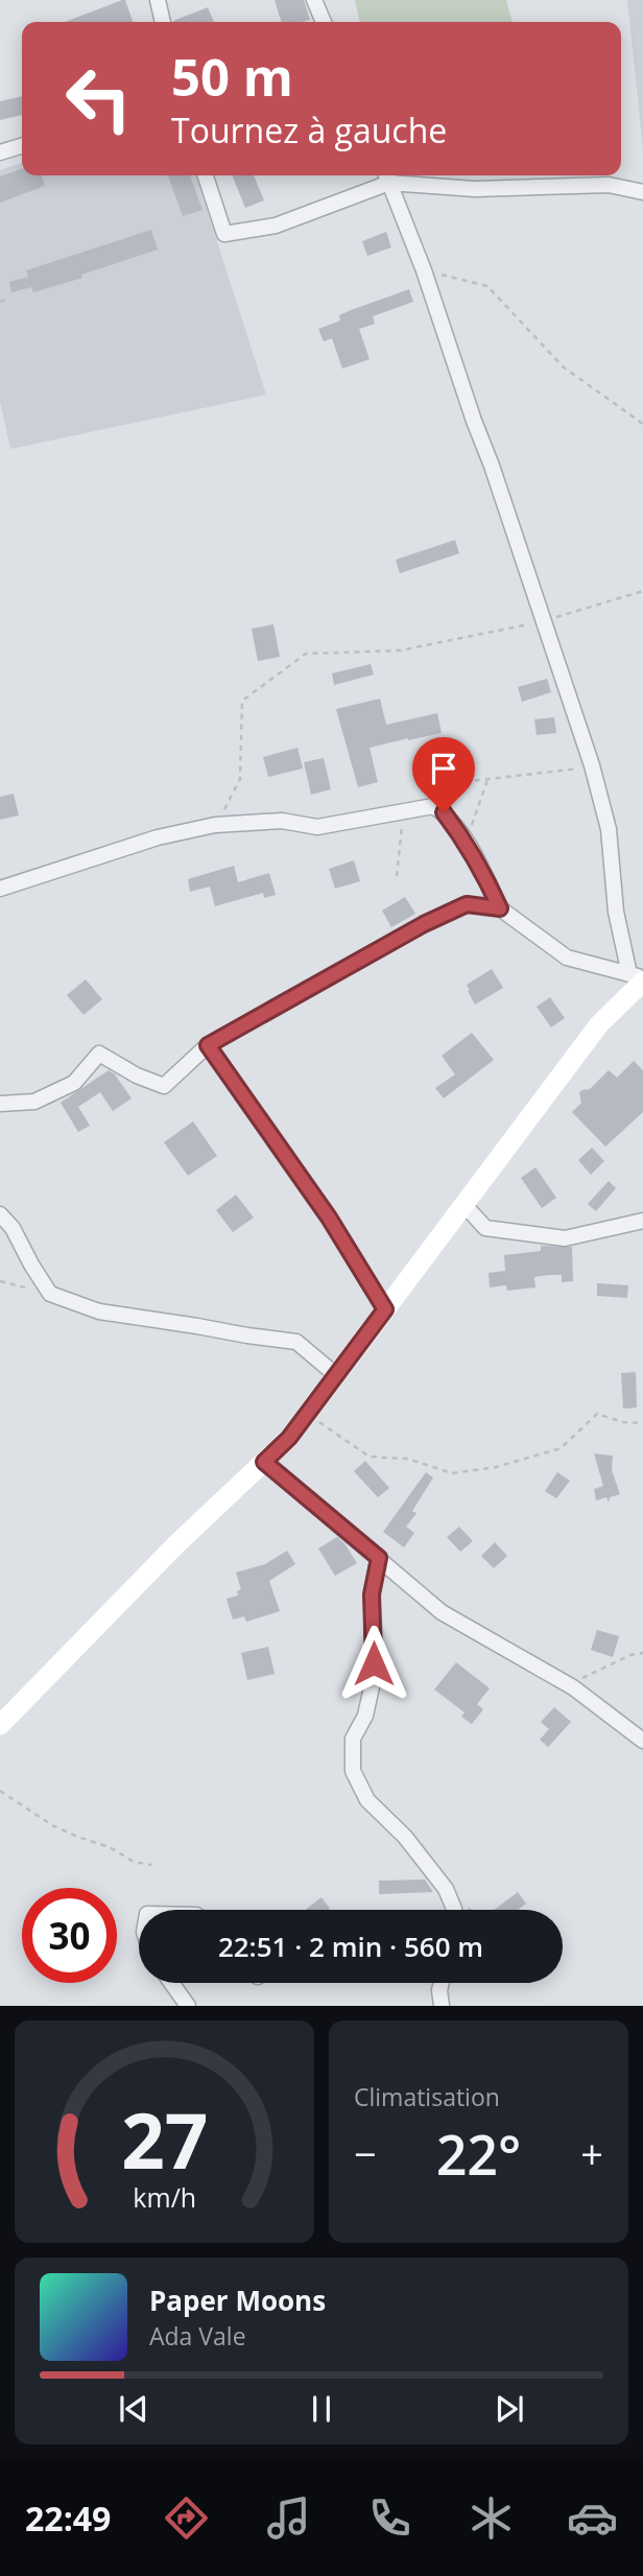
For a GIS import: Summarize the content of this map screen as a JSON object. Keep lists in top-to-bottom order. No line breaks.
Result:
{"page":{"turn":["50 m","Tournez à gauche"],"limit":"30","trip":"22:51 · 2 min · 560 m","tile":"Climatisation","heat":["−","22°","+"],"song":["Paper Moons","Ada Vale"],"tabs":"22:49","gauge":["27","km/h"]}}
